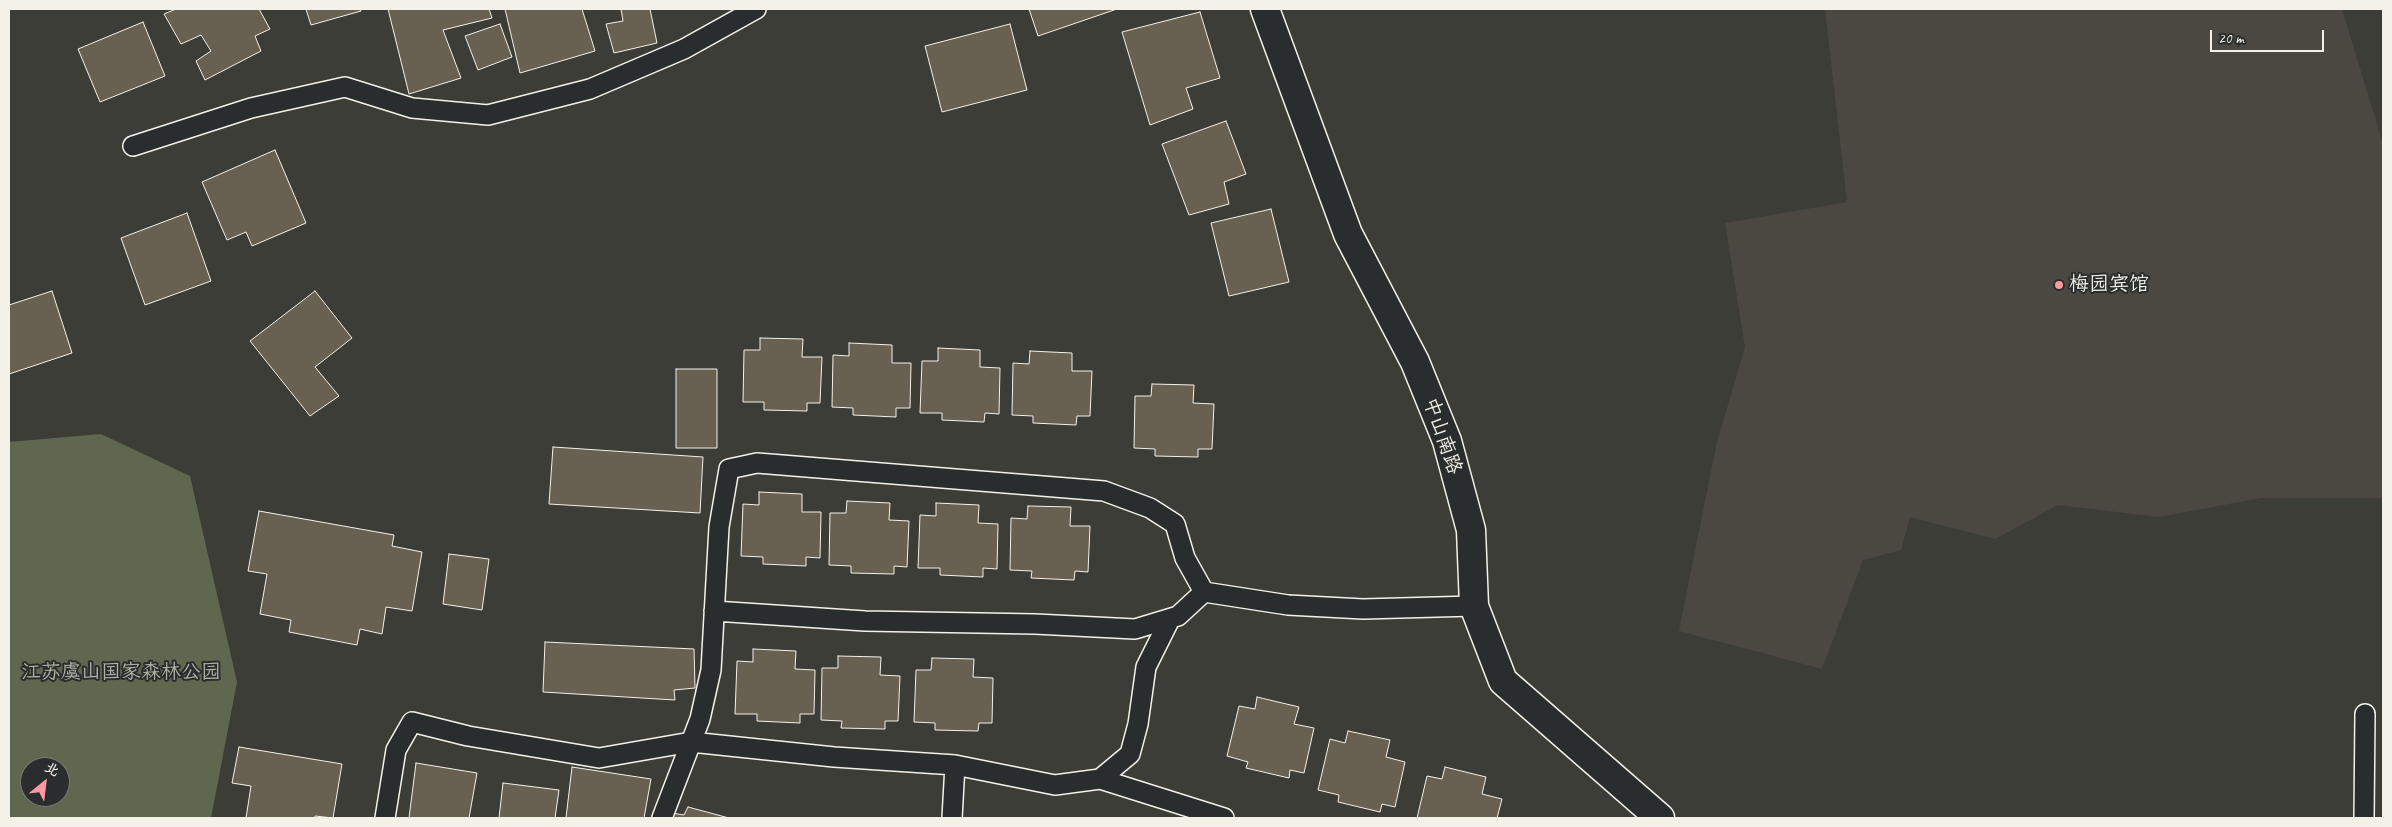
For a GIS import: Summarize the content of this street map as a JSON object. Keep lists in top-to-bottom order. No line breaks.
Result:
{"streets":{"street":["中山南路"]},"parks":["江苏虞山国家森林公园"],"places":["梅园宾馆"],"scale_bar":"20 m","north":"top right"}
